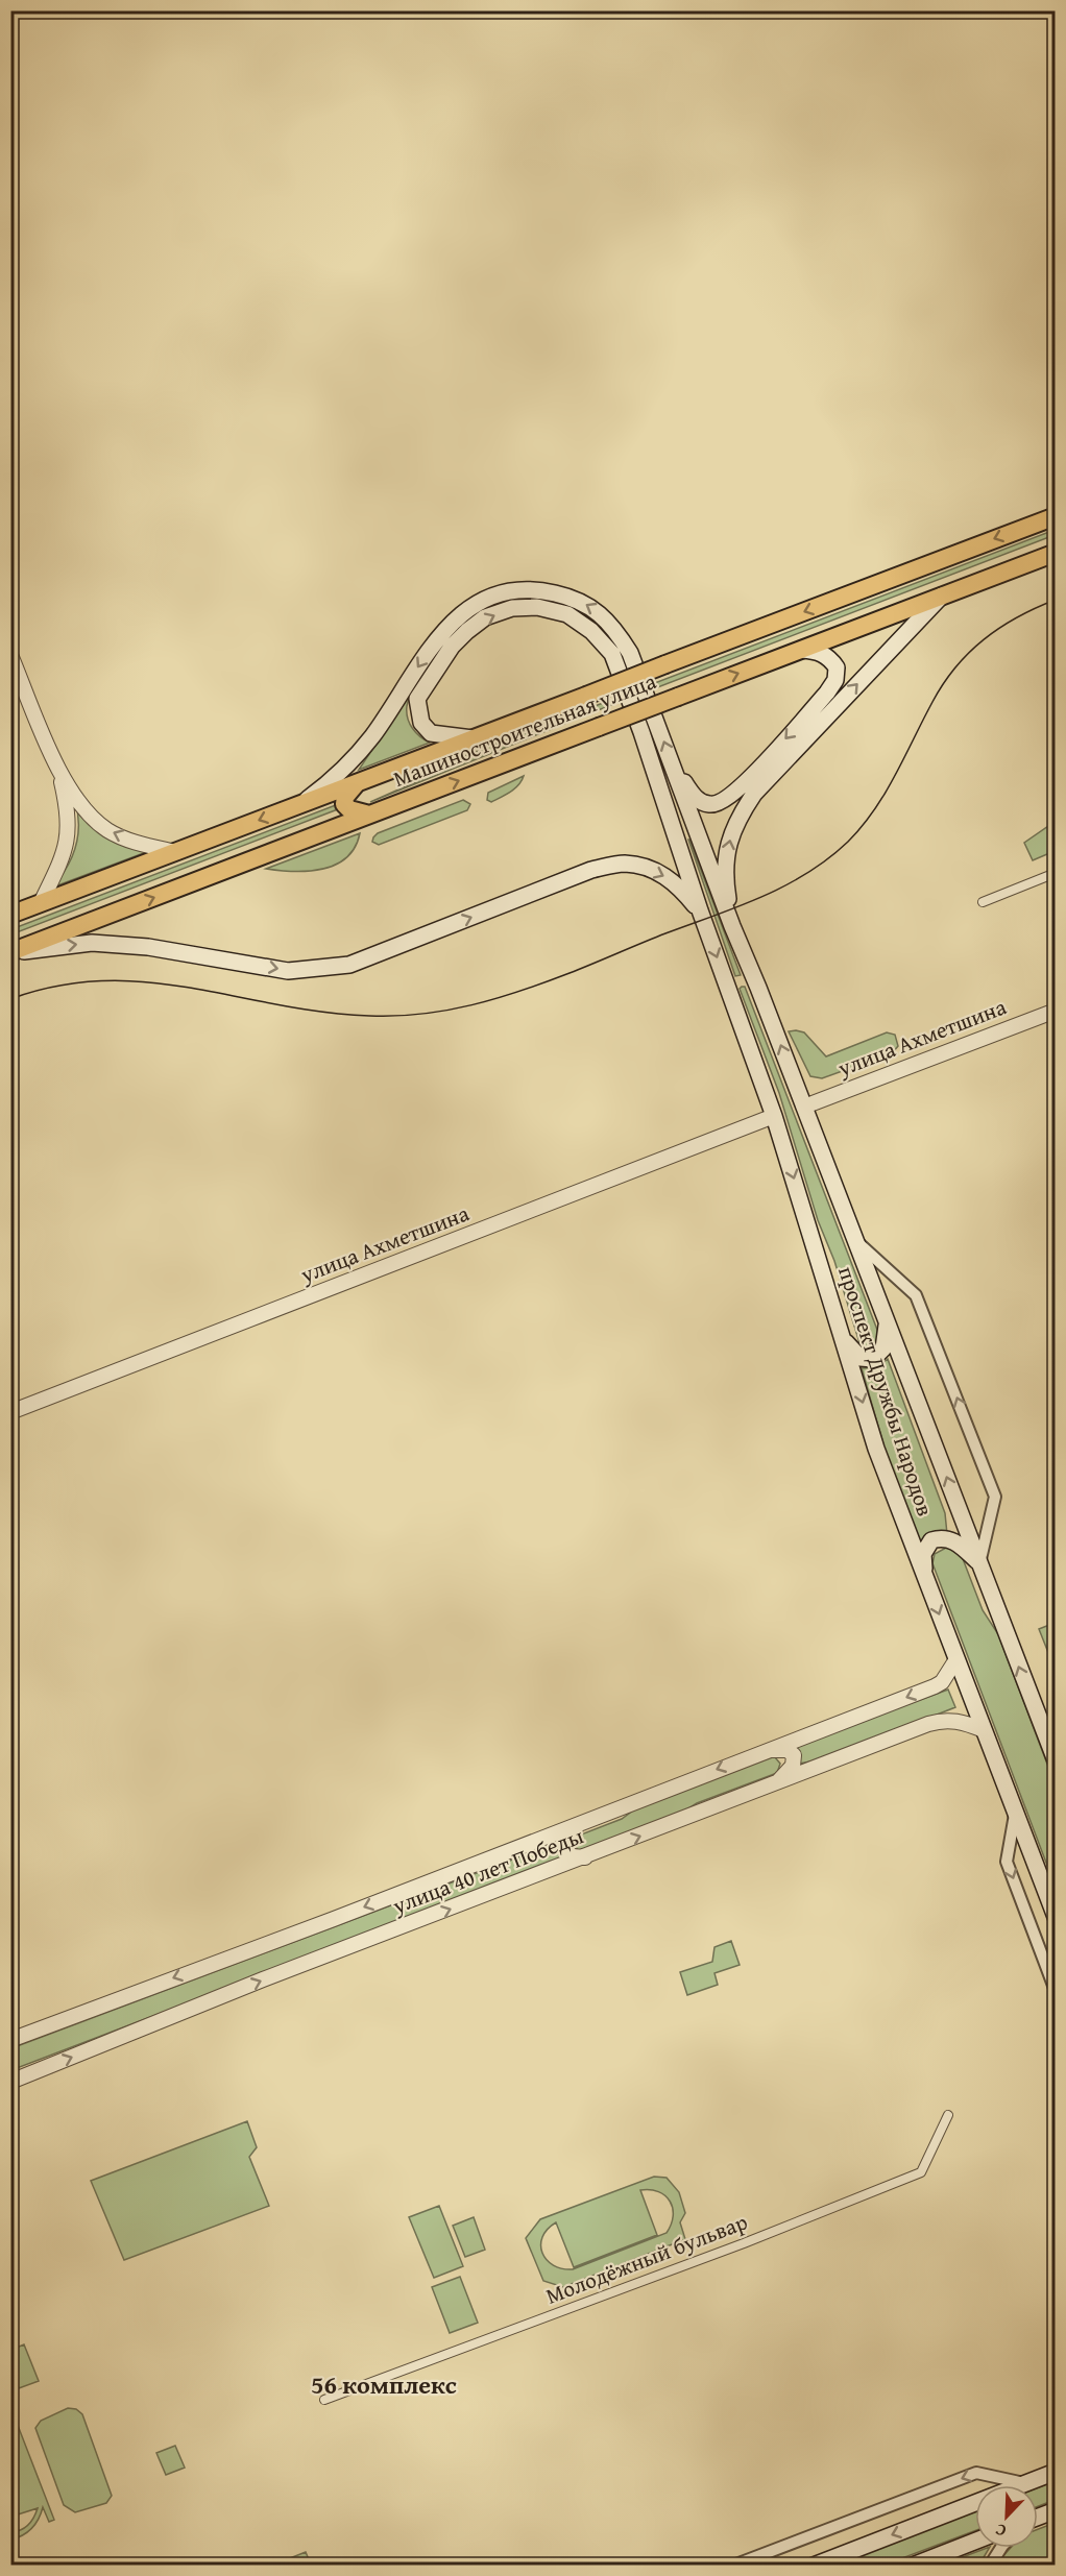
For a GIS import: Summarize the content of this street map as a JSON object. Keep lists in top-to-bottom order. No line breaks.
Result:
{"streets":{"main road":["Машиностроительная улица","проспект Дружбы Народов"],"street":["улица Ахметшина","улица 40 лет Победы","Молодёжный бульвар"]},"crossings":[["Машиностроительная улица","проспект Дружбы Народов"],["улица Ахметшина","проспект Дружбы Народов"],["проспект Дружбы Народов","улица 40 лет Победы"]],"districts":["56 комплекс"],"north":"bottom left"}
